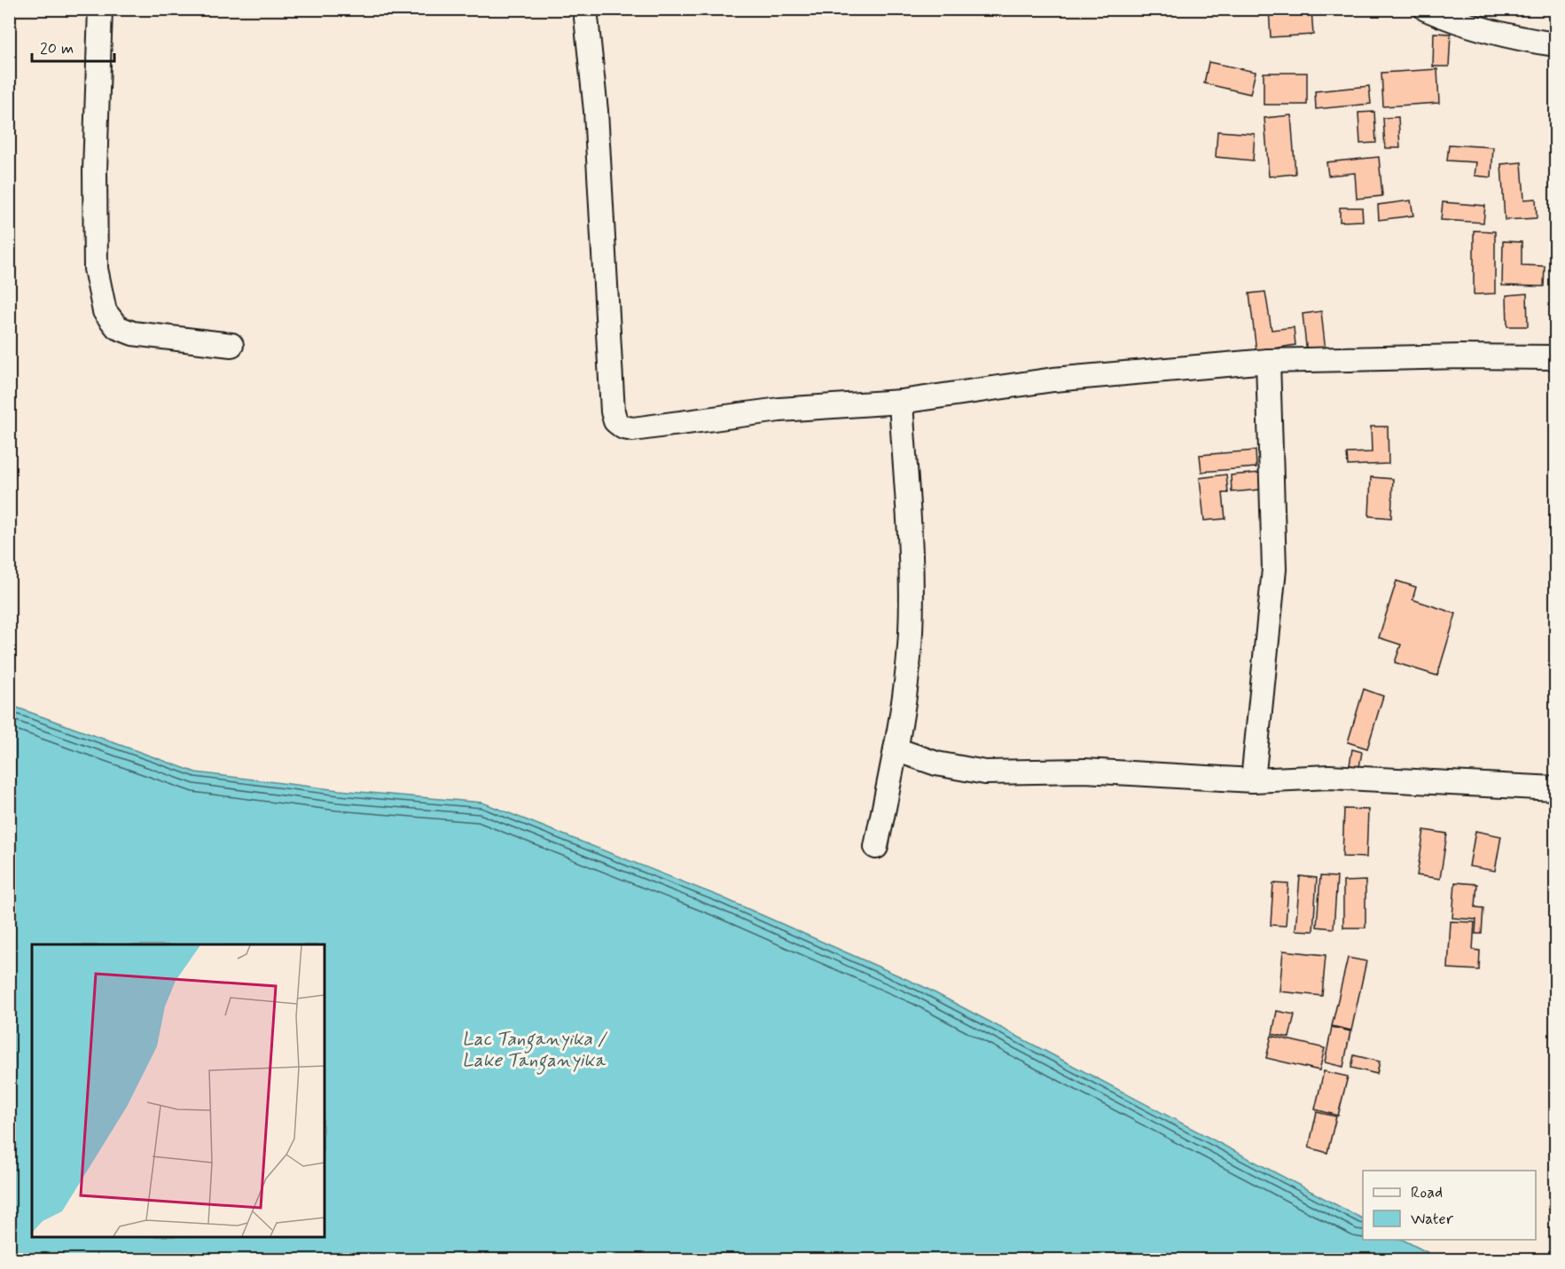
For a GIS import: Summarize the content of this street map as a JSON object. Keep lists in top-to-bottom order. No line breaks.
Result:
{"water":["Lac Tanganyika / Lake Tanganyika"],"legend":["Road","Water"],"scale_bar":"20 m"}
